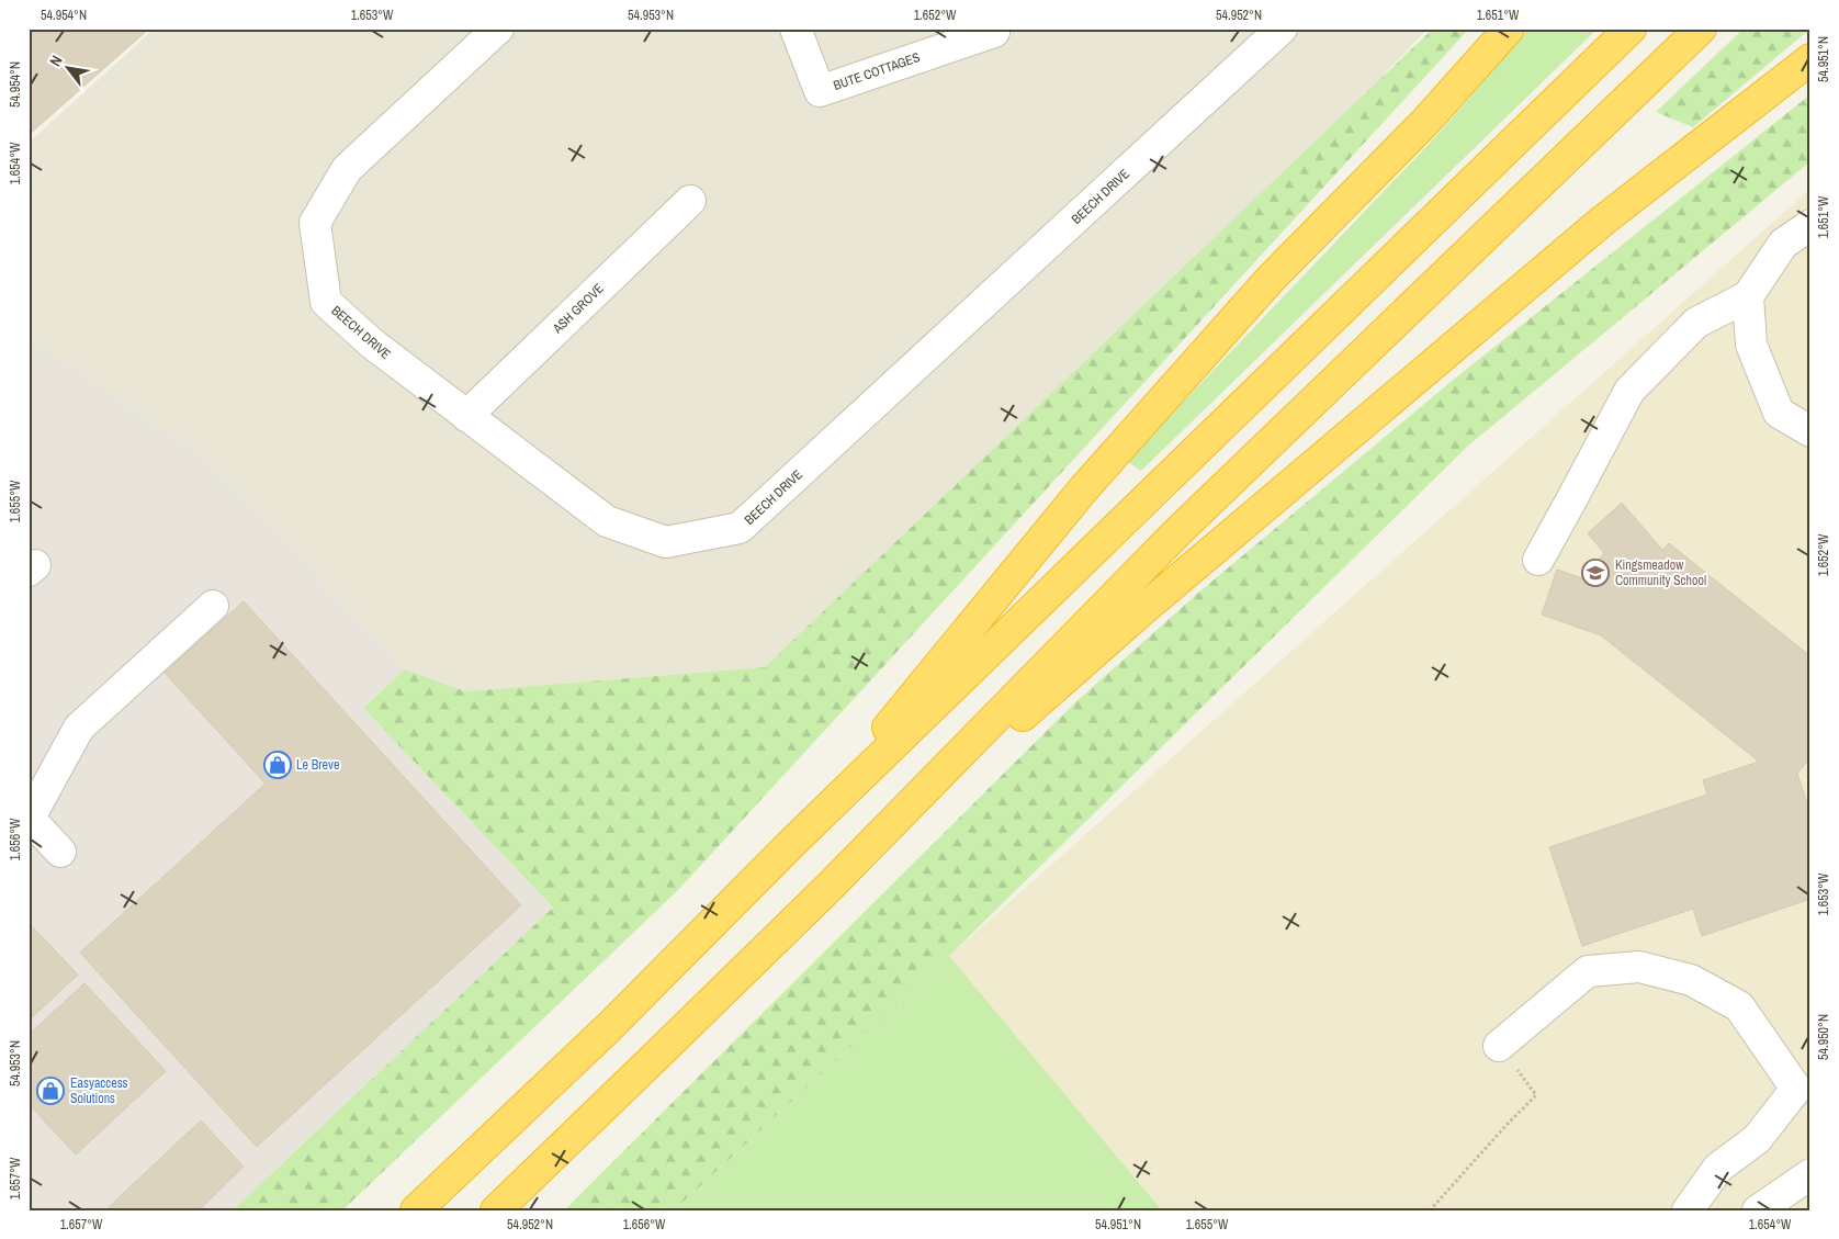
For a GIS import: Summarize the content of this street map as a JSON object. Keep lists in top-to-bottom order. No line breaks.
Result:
{"streets":{"street":["BUTE COTTAGES","BEECH DRIVE","ASH GROVE"]},"crossings":[["BEECH DRIVE","ASH GROVE"]],"places":{"school or university":["Kingsmeadow Community School"],"shop":["Le Breve","Easyaccess Solutions"]},"north":"top left","coordinates":["54.954°N","1.653°W","54.953°N","1.652°W","54.952°N","1.651°W","54.951°N","1.654°W","1.655°W","1.656°W","54.950°N","1.657°W"]}
